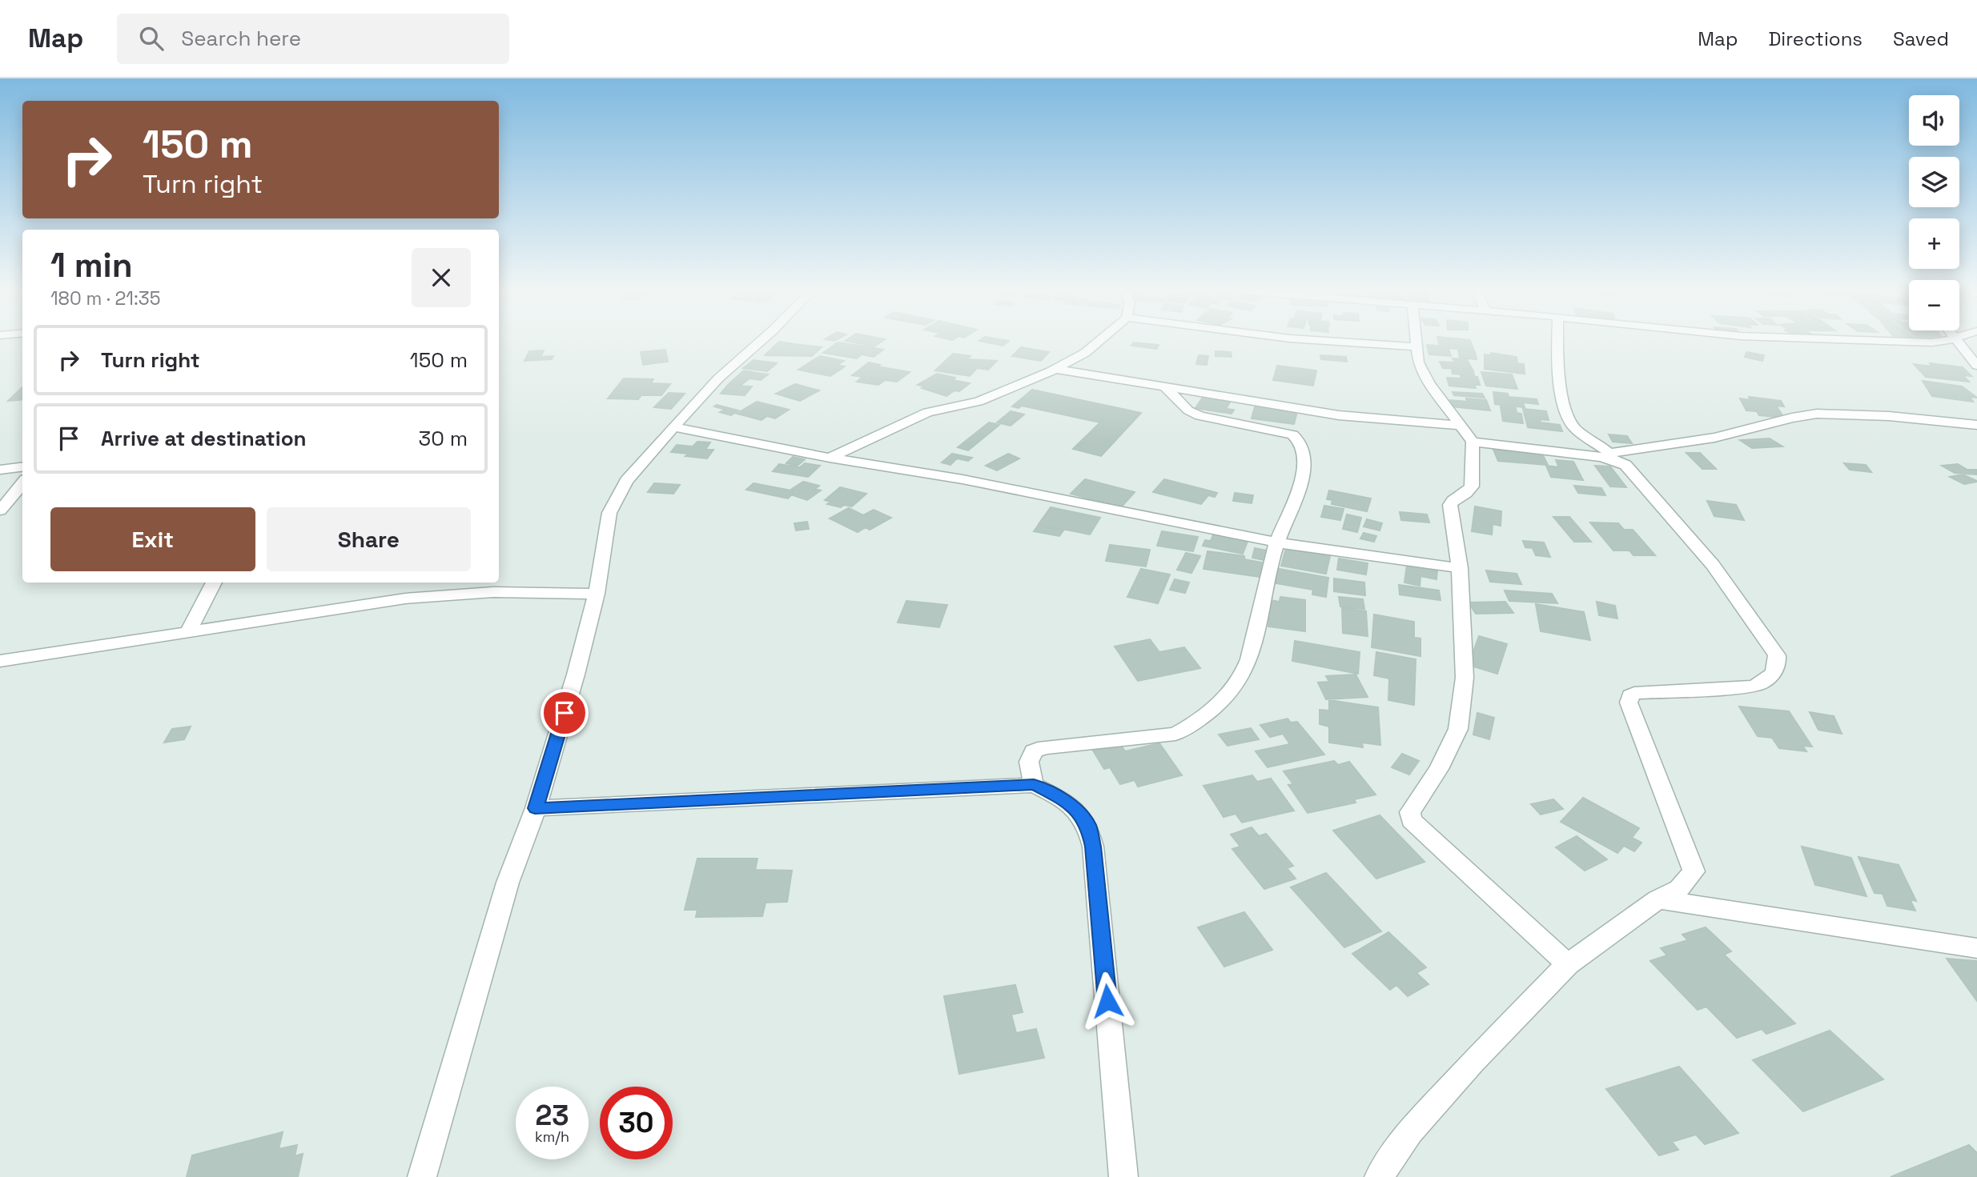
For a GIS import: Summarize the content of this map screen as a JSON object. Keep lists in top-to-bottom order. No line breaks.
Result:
{"page":{"header":"Map","search":"Search here","nav":["Map","Directions","Saved"],"map_buttons":["+","−"],"turn":["150 m","Turn right"],"heading":["1 min","180 m · 21:35"],"list":[{"name":"Turn right","value":"150 m"},{"name":"Arrive at destination","value":"30 m"}],"buttons":["Exit","Share"],"speed":"23 km/h","limit":"30"}}
